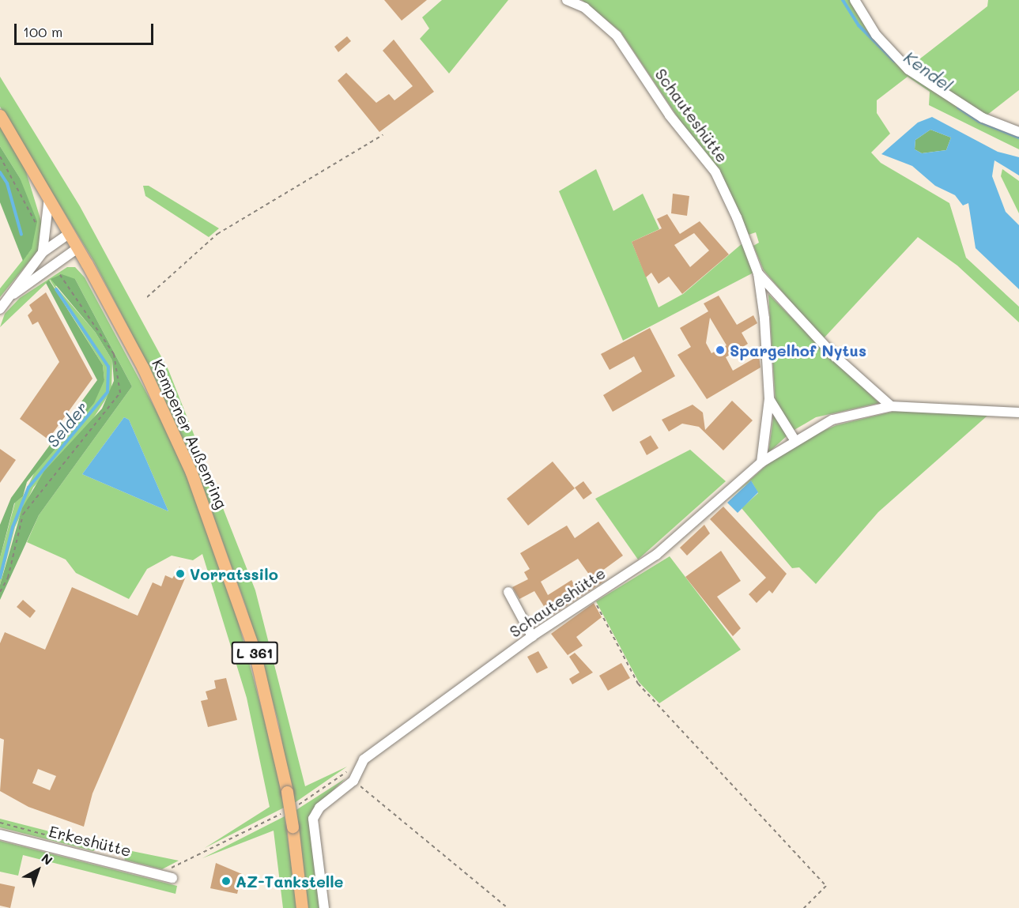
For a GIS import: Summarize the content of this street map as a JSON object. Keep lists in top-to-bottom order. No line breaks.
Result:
{"streets":{"main road":["Kempener Außenring","L 361"],"street":["Schauteshütte","Erkeshütte"]},"water":["Kendel","Selder"],"places":["Spargelhof Nytus","Vorratssilo","AZ-Tankstelle"],"scale_bar":"100 m","north":"top right"}
